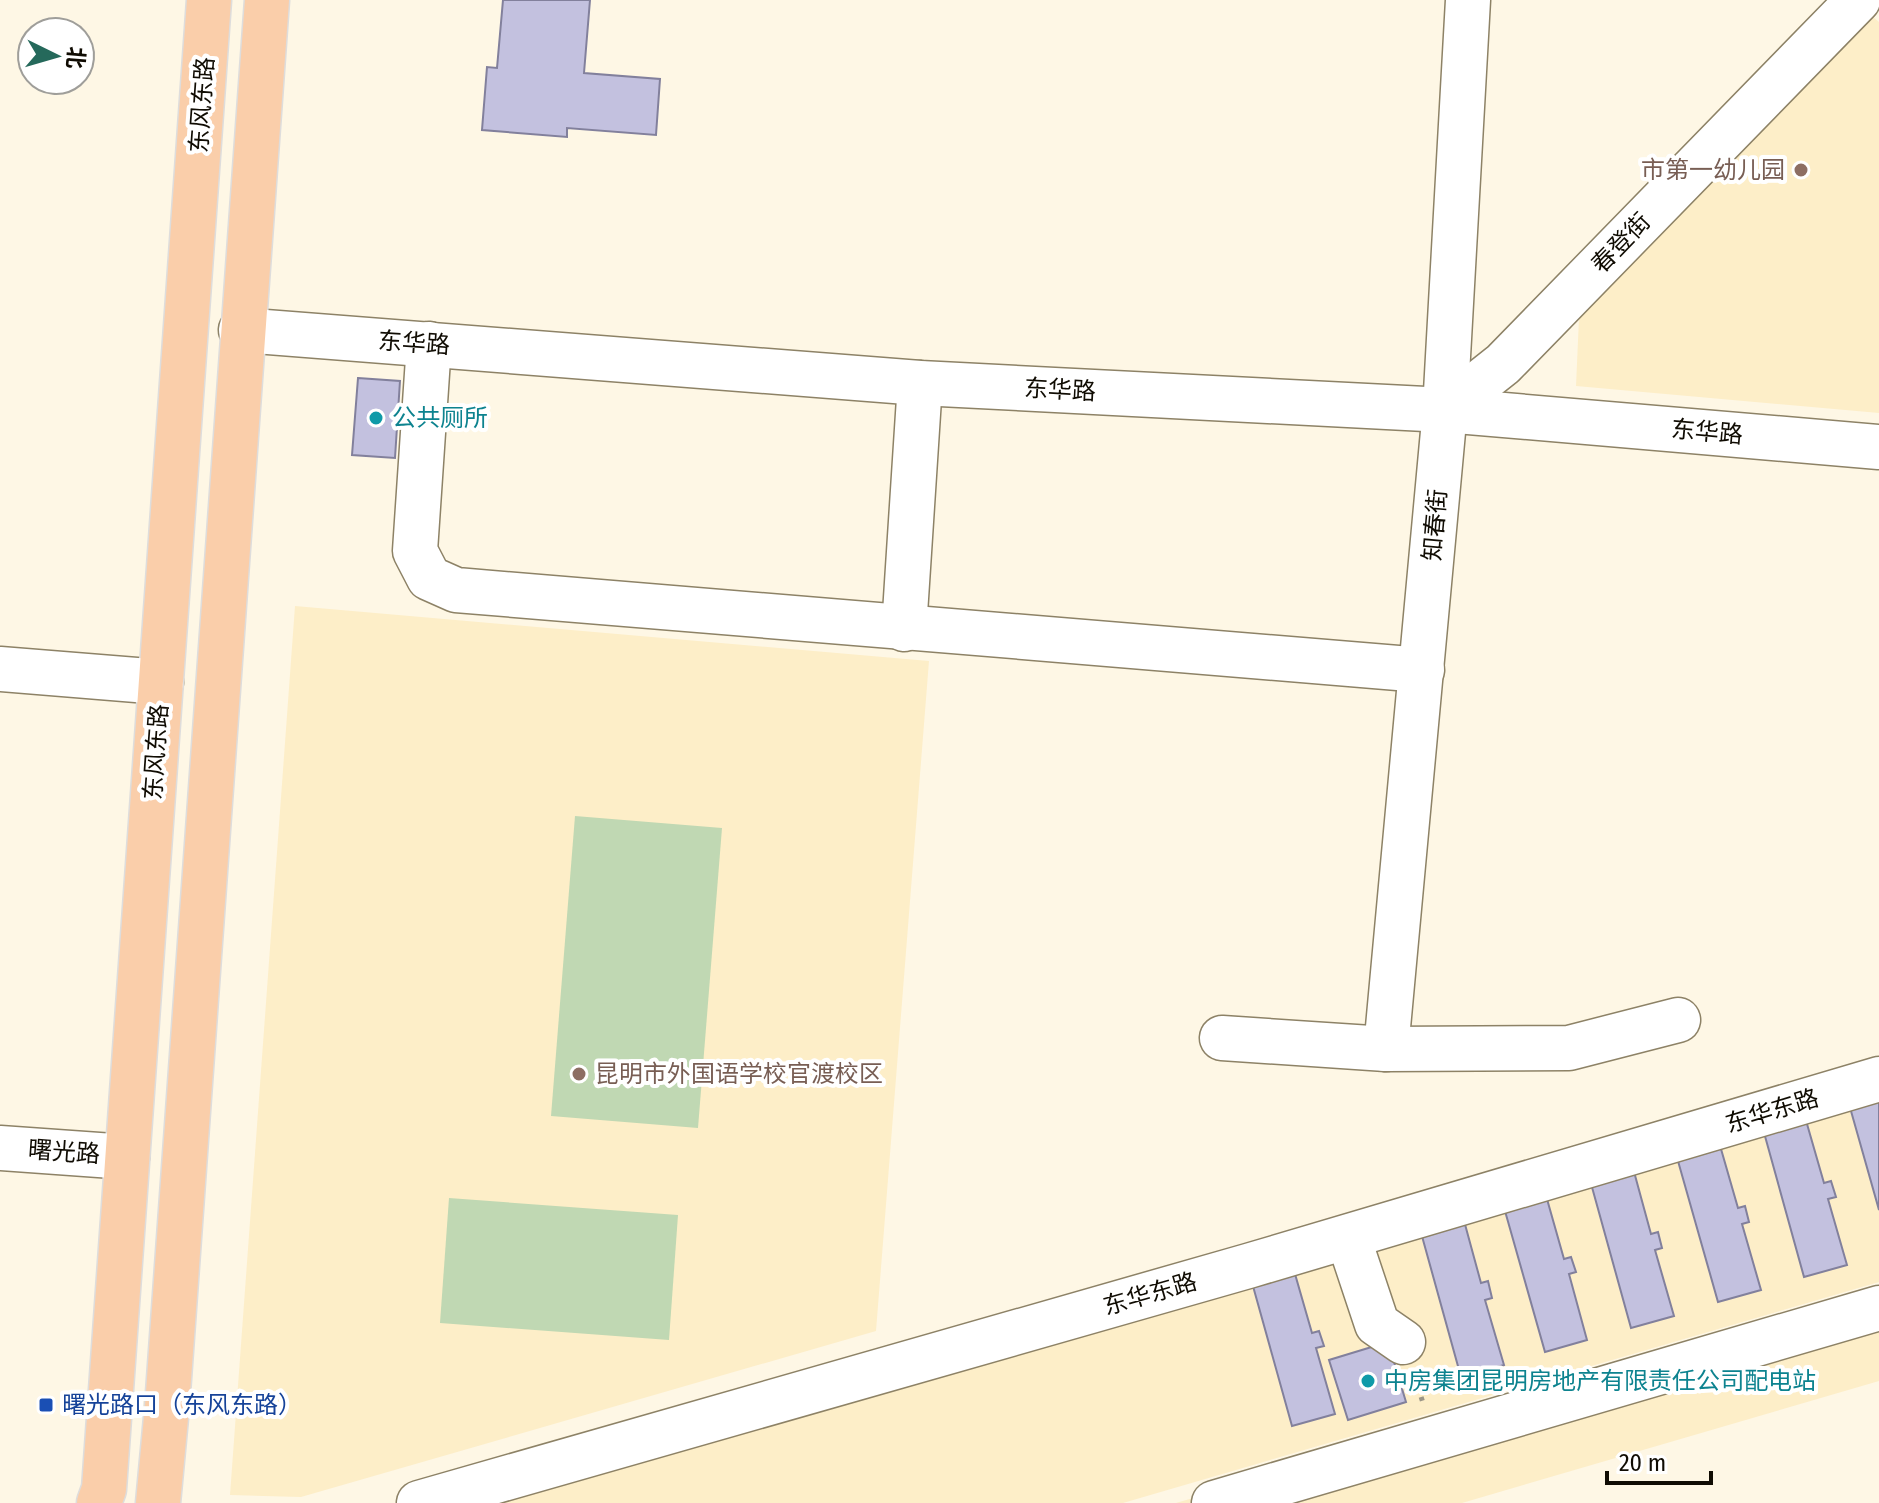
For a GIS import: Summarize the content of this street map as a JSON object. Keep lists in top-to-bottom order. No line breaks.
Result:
{"streets":{"main road":["东风东路"],"street":["春登街","东华路","知春街","东华东路","曙光路"]},"crossings":[["东风东路","曙光路"],["春登街","东华路"],["春登街","知春街"],["东华路","知春街"]],"places":{"other":["市第一幼儿园","公共厕所","昆明市外国语学校官渡校区","中房集团昆明房地产有限责任公司配电站"],"transit":["曙光路口（东风东路）"]},"scale_bar":"20 m","north":"right"}
